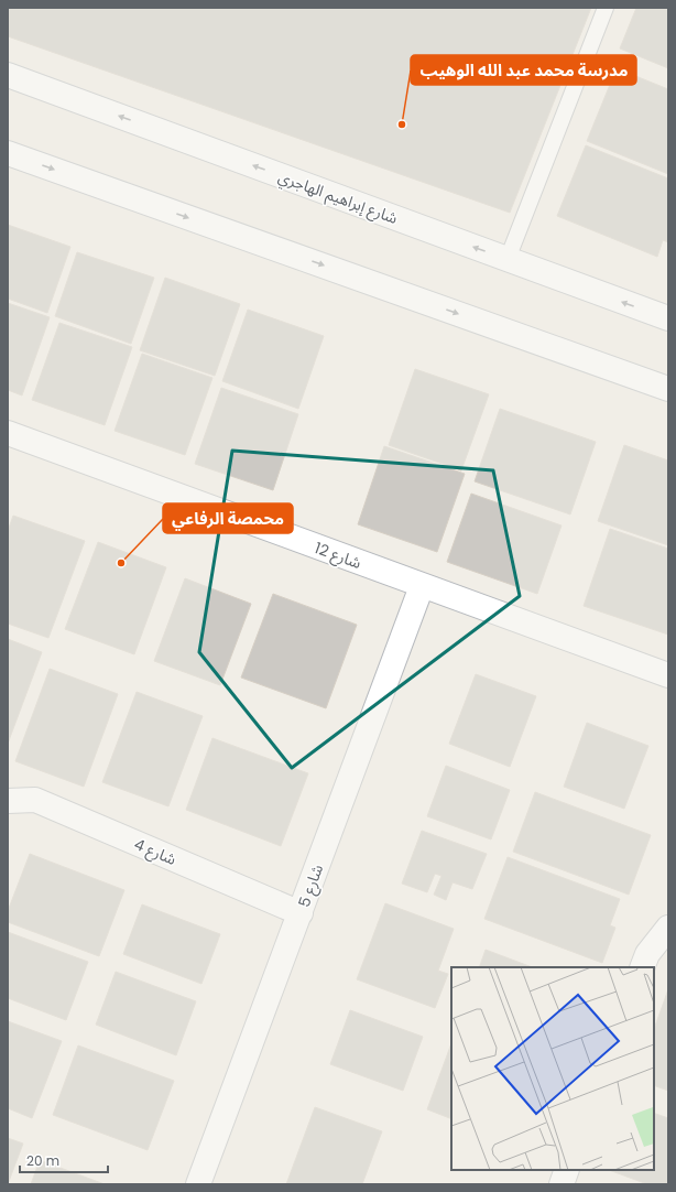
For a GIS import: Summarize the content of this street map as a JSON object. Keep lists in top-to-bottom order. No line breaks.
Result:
{"streets":{"street":["شارع إبراهيم الهاجري","شارع 12","شارع 4","شارع 5"]},"crossings":[["شارع 12","شارع 5"],["شارع 4","شارع 5"]],"places":["مدرسة محمد عبد الله الوهيب","محمصة الرفاعي"],"scale_bar":"20 m"}
